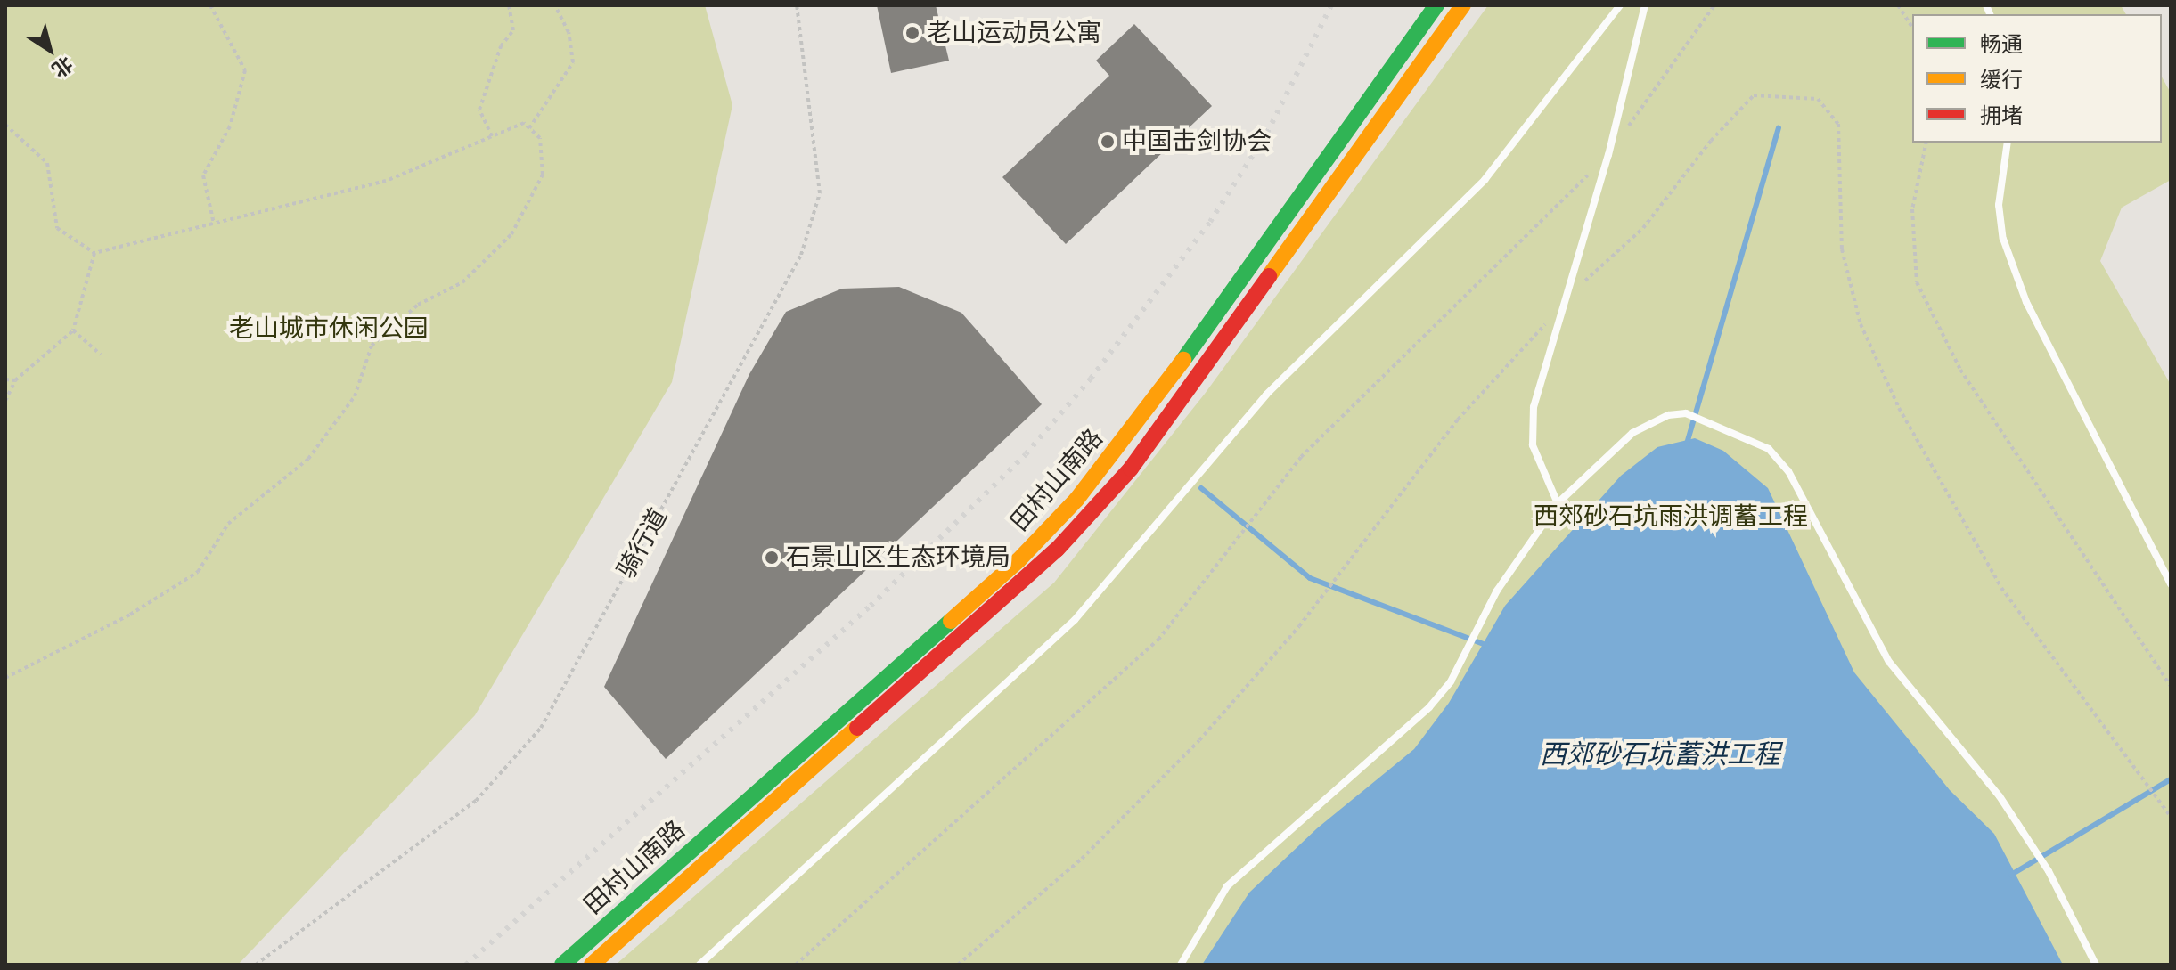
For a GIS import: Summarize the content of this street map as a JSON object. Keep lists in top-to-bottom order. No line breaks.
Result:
{"streets":{"main road":["田村山南路"],"path":["骑行道"]},"water":["西郊砂石坑蓄洪工程"],"parks":["老山城市休闲公园","西郊砂石坑雨洪调蓄工程"],"places":["老山运动员公寓","中国击剑协会","石景山区生态环境局"],"legend":["畅通","缓行","拥堵"],"north":"bottom right"}
